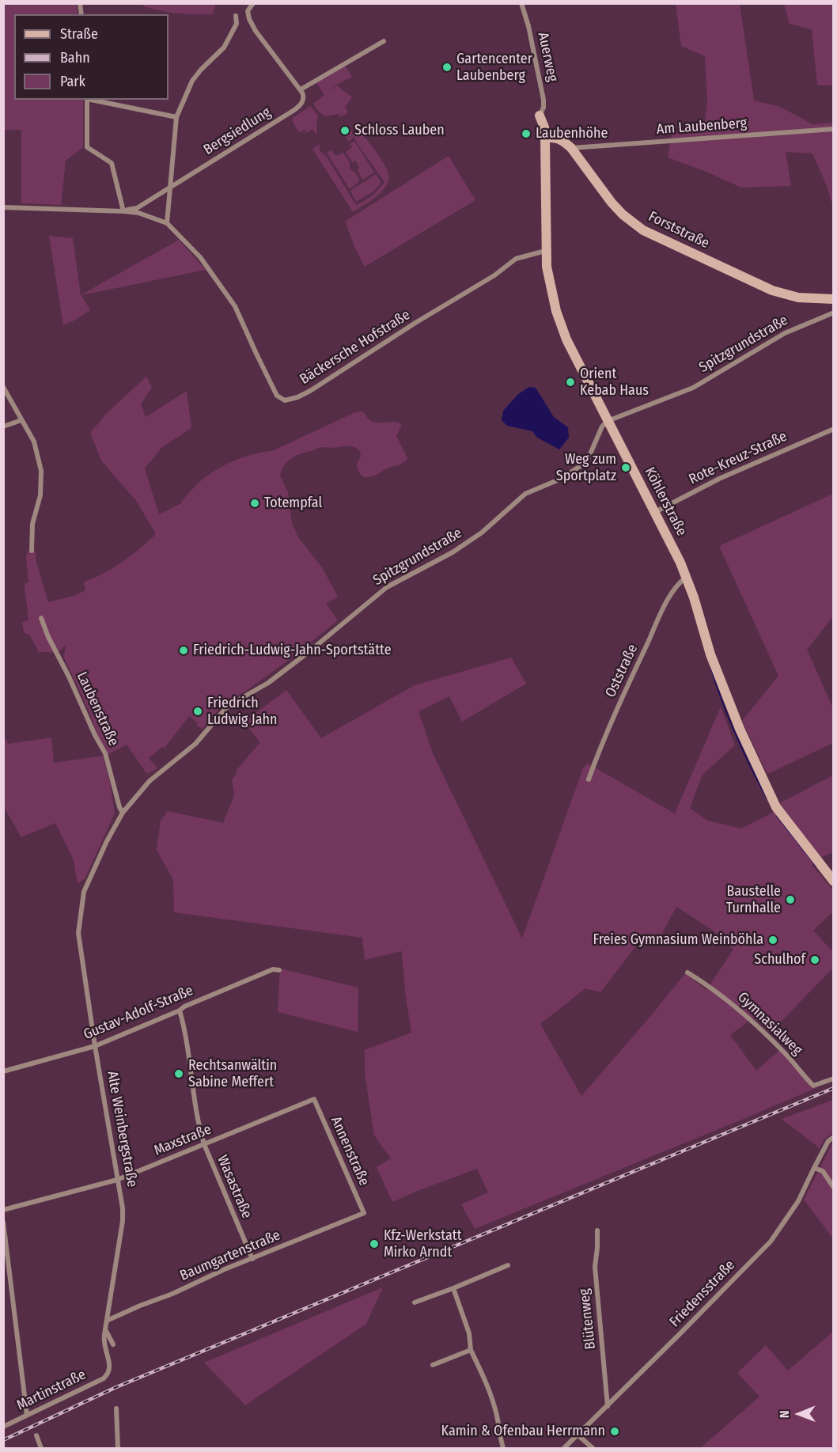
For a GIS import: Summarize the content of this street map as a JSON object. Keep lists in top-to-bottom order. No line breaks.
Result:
{"streets":{"street":["Auerweg","Am Laubenberg","Bergsiedlung","Forststraße","Spitzgrundstraße","Bäckersche Hofstraße","Rote-Kreuz-Straße","Köhlerstraße","Oststraße","Laubenstraße","Gustav-Adolf-Straße","Gymnasialweg","Alte Weinbergstraße","Maxstraße","Annenstraße","Wasastraße","Baumgartenstraße","Friedensstraße","Blütenweg","Martinstraße"]},"crossings":[["Auerweg","Köhlerstraße"],["Am Laubenberg","Forststraße"],["Forststraße","Köhlerstraße"],["Spitzgrundstraße","Köhlerstraße"],["Spitzgrundstraße","Laubenstraße"],["Spitzgrundstraße","Alte Weinbergstraße"],["Bäckersche Hofstraße","Köhlerstraße"],["Rote-Kreuz-Straße","Köhlerstraße"],["Köhlerstraße","Oststraße"],["Gustav-Adolf-Straße","Alte Weinbergstraße"],["Gustav-Adolf-Straße","Wasastraße"],["Alte Weinbergstraße","Maxstraße"],["Alte Weinbergstraße","Baumgartenstraße"],["Alte Weinbergstraße","Martinstraße"],["Maxstraße","Annenstraße"],["Maxstraße","Wasastraße"],["Annenstraße","Baumgartenstraße"],["Wasastraße","Baumgartenstraße"],["Friedensstraße","Blütenweg"]],"places":["Gartencenter Laubenberg","Schloss Lauben","Laubenhöhe","Orient Kebab Haus","Weg zum Sportplatz","Totempfal","Friedrich-Ludwig-Jahn-Sportstätte","Friedrich Ludwig Jahn","Baustelle Turnhalle","Freies Gymnasium Weinböhla","Schulhof","Rechtsanwältin Sabine Meffert","Kfz-Werkstatt Mirko Arndt","Kamin & Ofenbau Herrmann"],"legend":["Straße","Bahn","Park"],"north":"left"}
